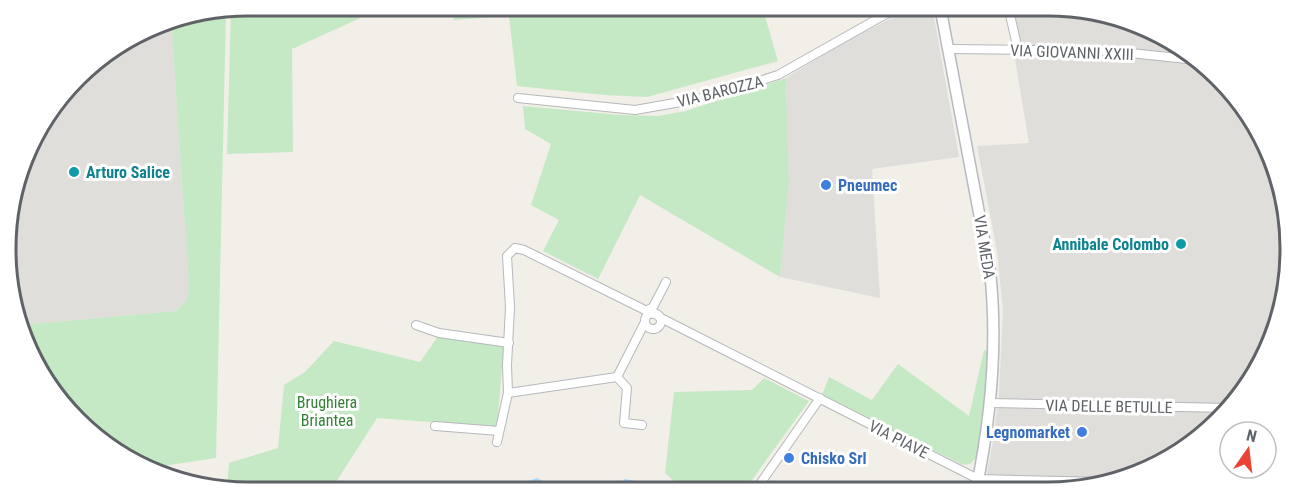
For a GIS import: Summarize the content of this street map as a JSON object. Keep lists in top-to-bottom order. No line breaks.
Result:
{"streets":{"street":["VIA GIOVANNI XXIII","VIA BAROZZA","VIA MEDA","VIA DELLE BETULLE","VIA PIAVE"]},"crossings":[["VIA GIOVANNI XXIII","VIA MEDA"],["VIA MEDA","VIA DELLE BETULLE"]],"parks":["Brughiera Briantea"],"places":["Arturo Salice","Pneumec","Annibale Colombo","Legnomarket","Chisko Srl"],"north":"top"}
